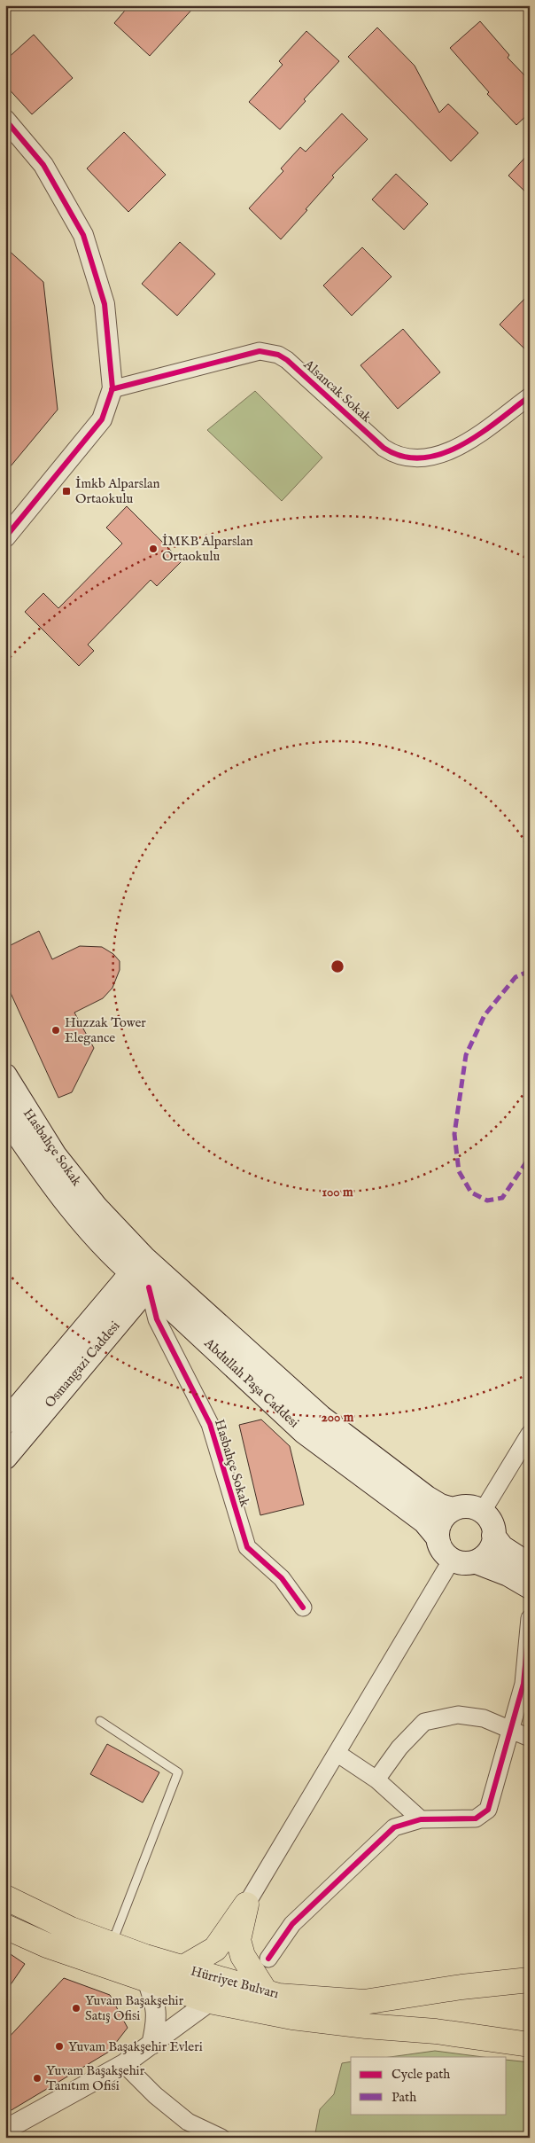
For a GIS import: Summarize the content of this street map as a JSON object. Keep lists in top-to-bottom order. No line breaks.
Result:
{"streets":{"main road":["Hasbahçe Sokak","Osmangazi Caddesi","Abdullah Paşa Caddesi","Hürriyet Bulvarı"],"street":["Alsancak Sokak"]},"crossings":[["Hasbahçe Sokak","Osmangazi Caddesi"],["Hasbahçe Sokak","Abdullah Paşa Caddesi"],["Osmangazi Caddesi","Abdullah Paşa Caddesi"]],"places":{"transit":["İmkb Alparslan Ortaokulu"],"other":["İMKB Alparslan Ortaokulu","Huzzak Tower Elegance","Yuvam Başakşehir Satış Ofisi","Yuvam Başakşehir Evleri","Yuvam Başakşehir Tanıtım Ofisi"]},"legend":["Cycle path","Path"],"rings":["100 m","200 m"]}
